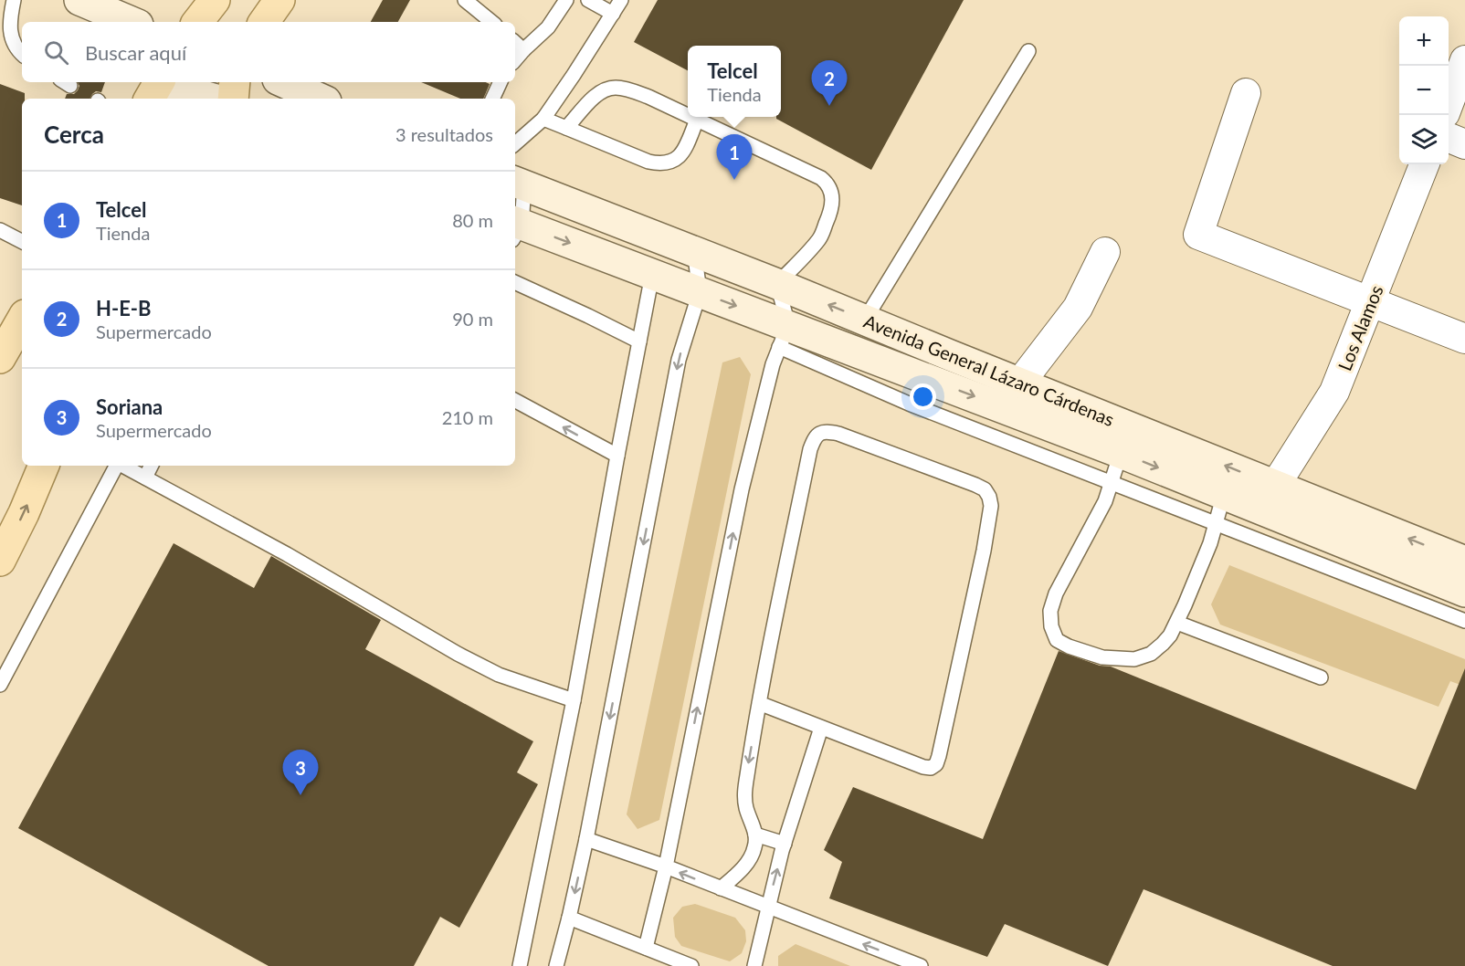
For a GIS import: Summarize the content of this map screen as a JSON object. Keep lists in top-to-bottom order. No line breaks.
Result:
{"streets":{"street":["Los Alamos","Avenida General Lázaro Cárdenas"]},"crossings":[["Los Alamos","Avenida General Lázaro Cárdenas"]],"page":{"map_buttons":["+","−"],"search":"Buscar aquí","popup":["Telcel","Tienda"],"pins":["2","1","3"],"heading":["Cerca","3 resultados"],"list":[{"mark":"1","name":"Telcel","note":"Tienda","value":"80 m"},{"mark":"2","name":"H-E-B","note":"Supermercado","value":"90 m"},{"mark":"3","name":"Soriana","note":"Supermercado","value":"210 m"}]}}
